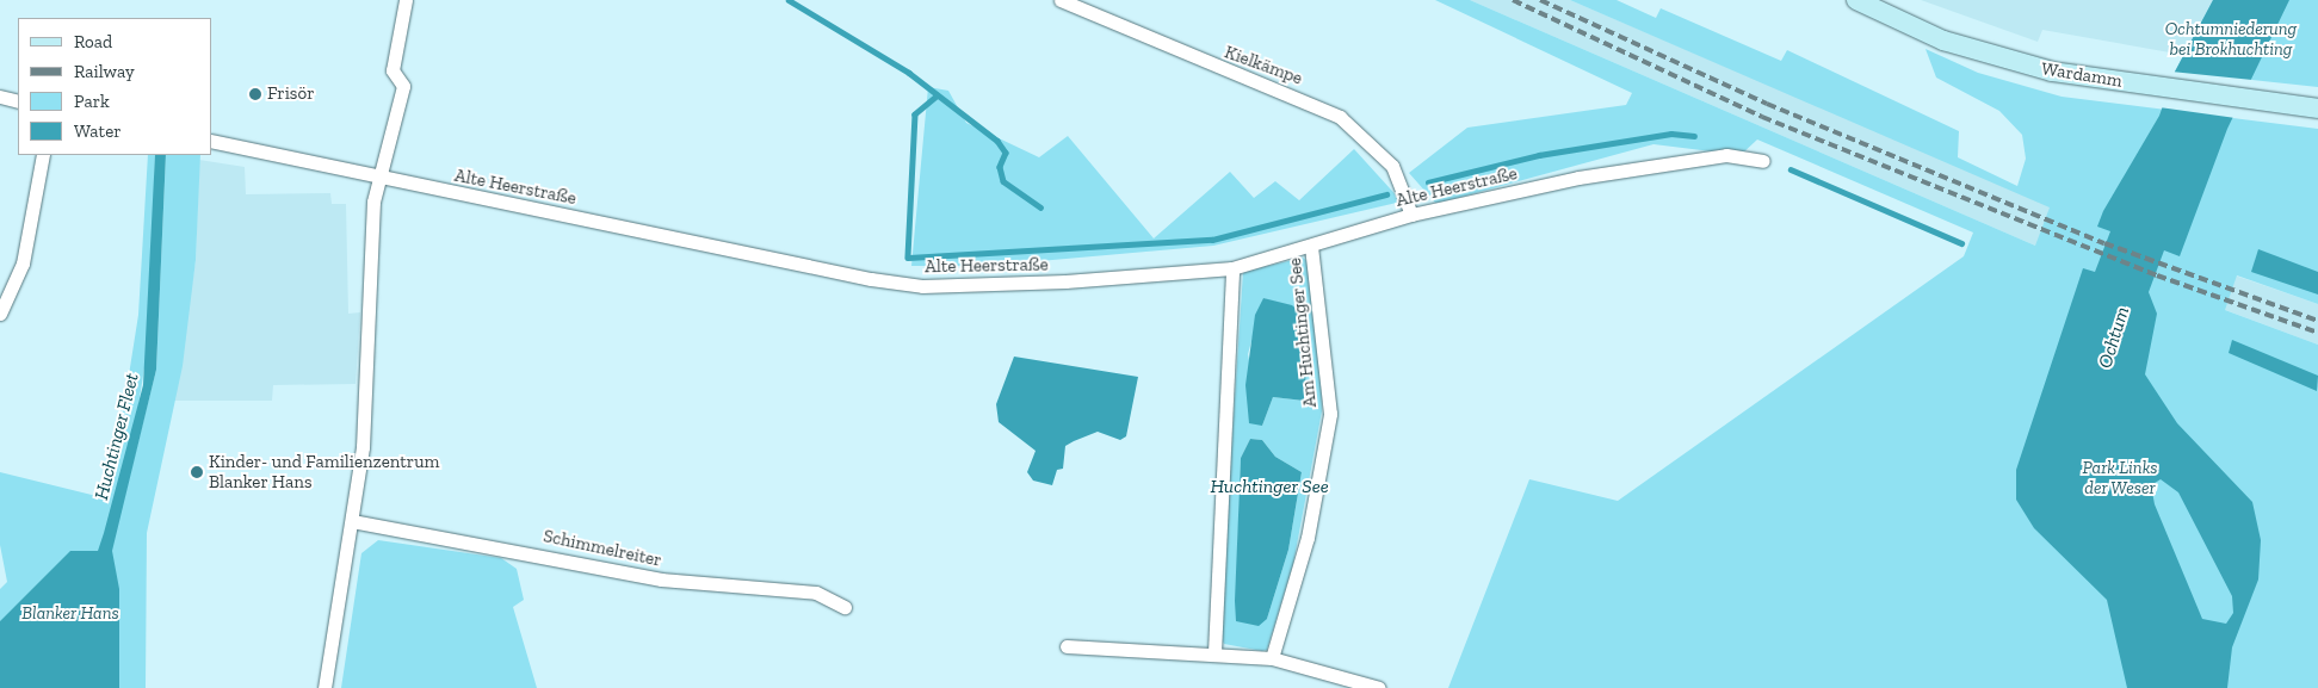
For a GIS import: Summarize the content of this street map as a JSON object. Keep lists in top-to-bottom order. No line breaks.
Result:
{"streets":{"street":["Kielkämpe","Wardamm","Alte Heerstraße","Am Huchtinger See","Schimmelreiter"]},"crossings":[["Kielkämpe","Alte Heerstraße"],["Alte Heerstraße","Am Huchtinger See"]],"water":["Ochtum","Huchtinger Fleet","Huchtinger See"],"parks":["Ochtumniederung bei Brokhuchting","Park Links der Weser","Blanker Hans"],"places":["Frisör","Kinder- und Familienzentrum Blanker Hans"],"legend":["Road","Railway","Park","Water"]}
